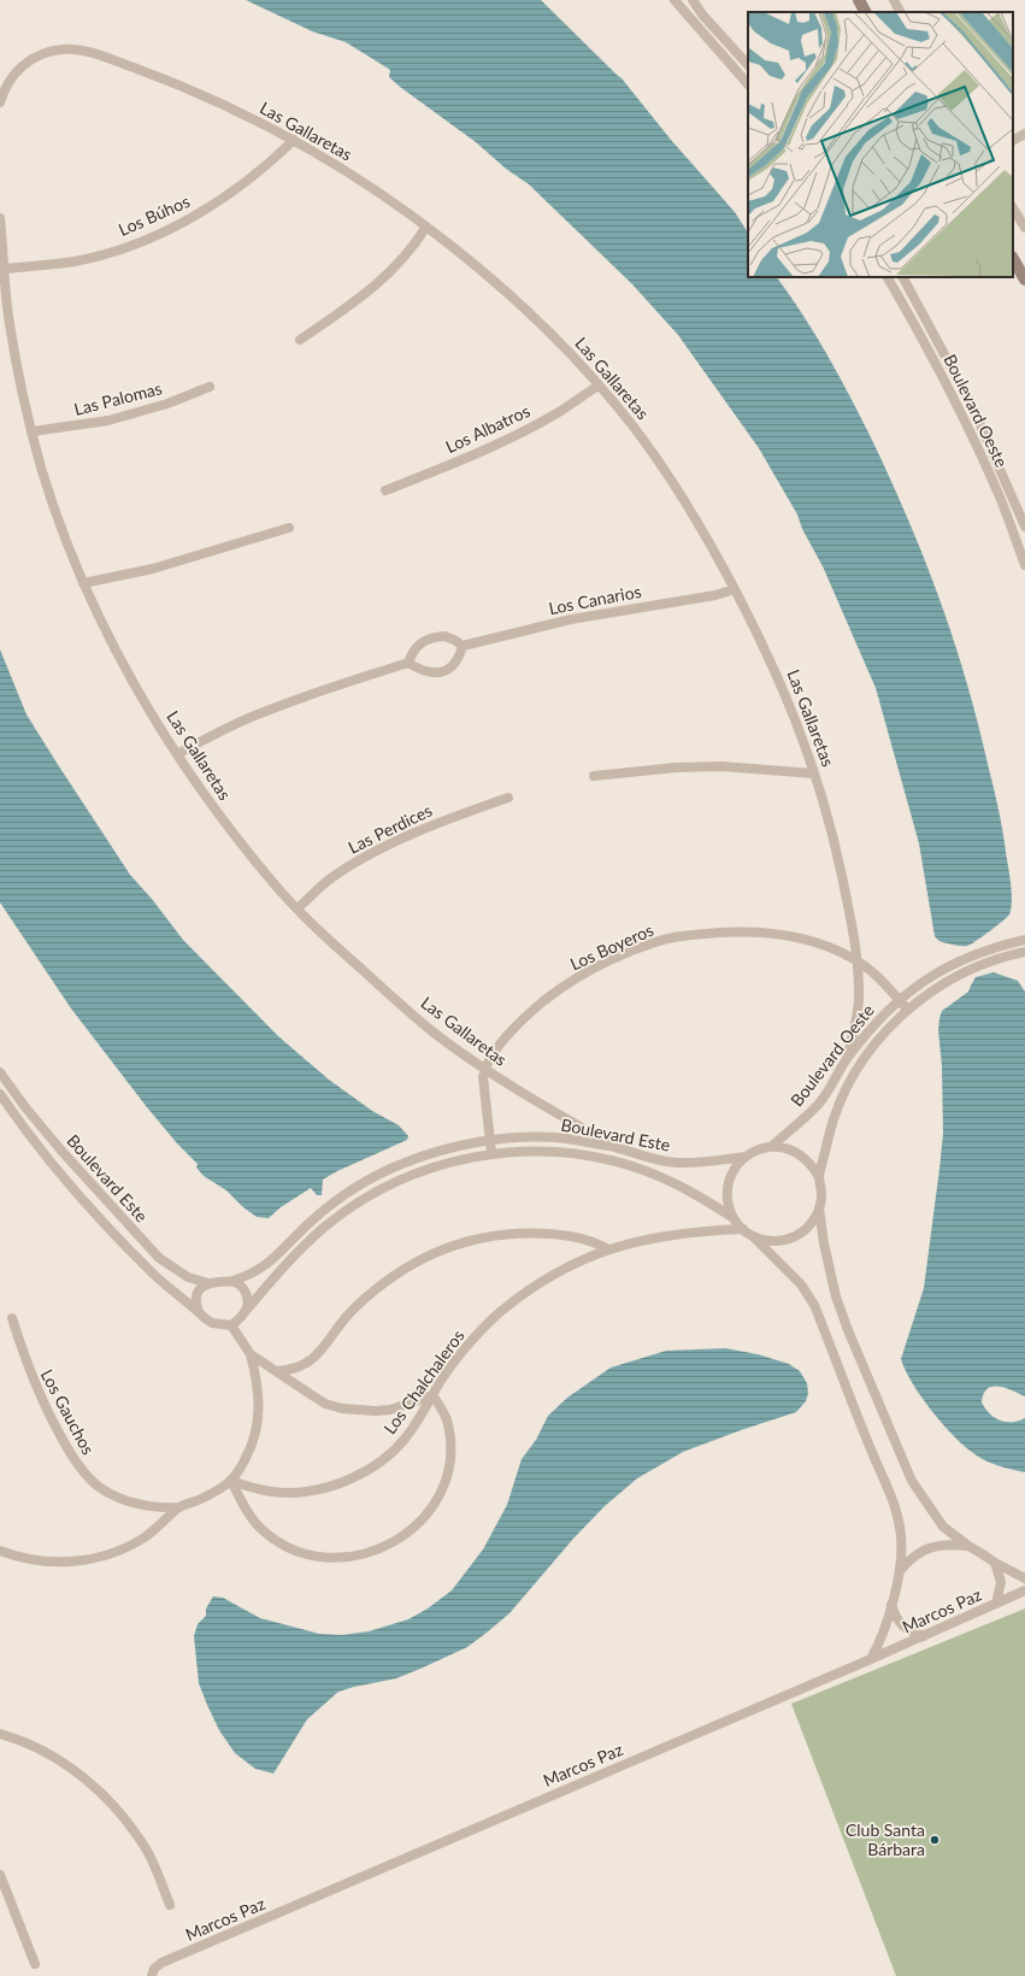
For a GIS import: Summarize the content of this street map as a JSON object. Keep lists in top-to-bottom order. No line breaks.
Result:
{"streets":{"street":["Las Gallaretas","Los Búhos","Las Palomas","Boulevard Oeste","Los Albatros","Los Canarios","Las Perdices","Los Boyeros","Boulevard Este","Los Chalchaleros","Los Gauchos","Marcos Paz"]},"crossings":[["Las Gallaretas","Los Búhos"],["Las Gallaretas","Las Palomas"],["Las Gallaretas","Boulevard Oeste"],["Las Gallaretas","Los Albatros"],["Las Gallaretas","Los Canarios"],["Las Gallaretas","Las Perdices"],["Las Gallaretas","Los Boyeros"],["Las Gallaretas","Boulevard Este"],["Boulevard Oeste","Los Boyeros"],["Boulevard Oeste","Boulevard Este"],["Boulevard Oeste","Los Chalchaleros"],["Boulevard Este","Los Chalchaleros"]],"places":["Club Santa Bárbara"]}
